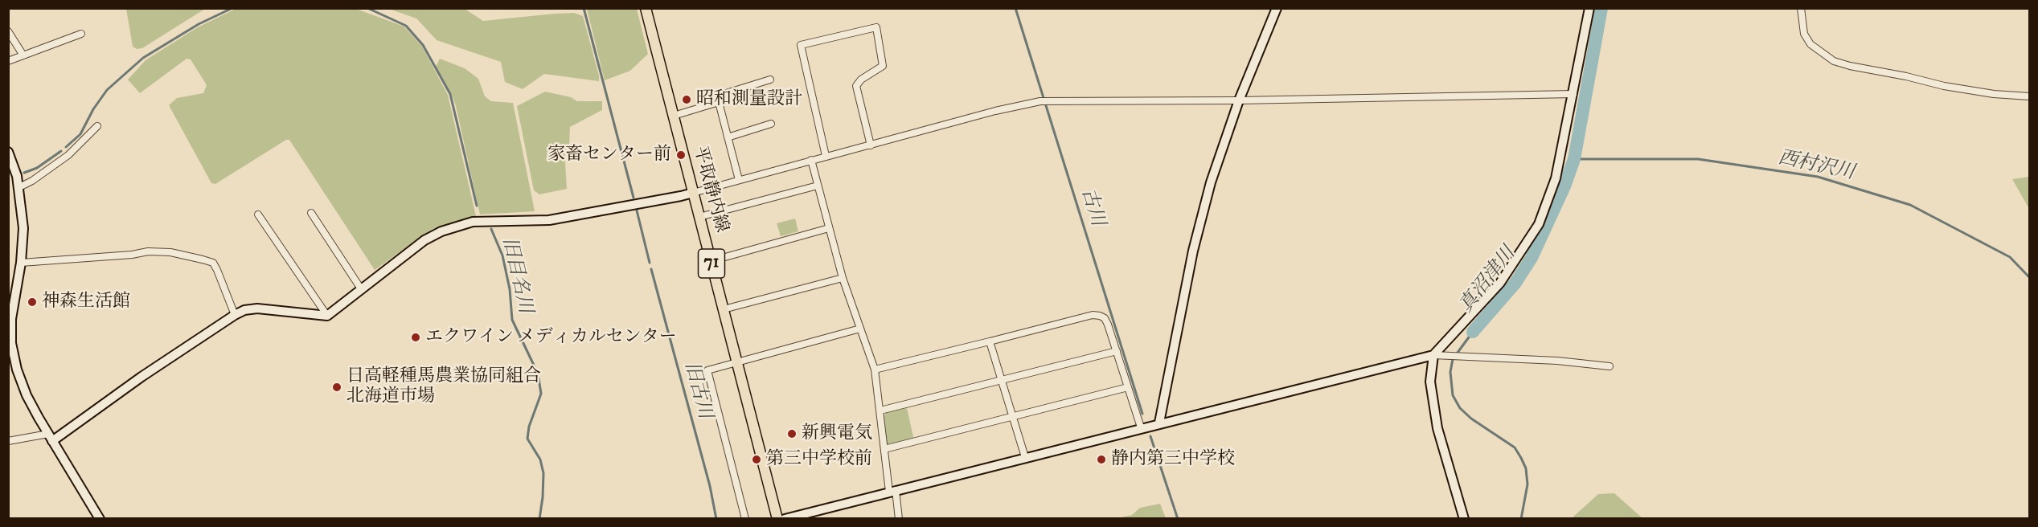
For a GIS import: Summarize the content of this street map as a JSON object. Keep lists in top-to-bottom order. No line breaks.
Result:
{"streets":{"main road":["平取静内線","71"]},"water":["西村沢川","古川","旧目名川","真沼津川","旧古川"],"places":["昭和測量設計","家畜センター前","神森生活館","エクワイン メディカルセンター","日高軽種馬農業協同組合 北海道市場","新興電気","第三中学校前","静内第三中学校"]}
